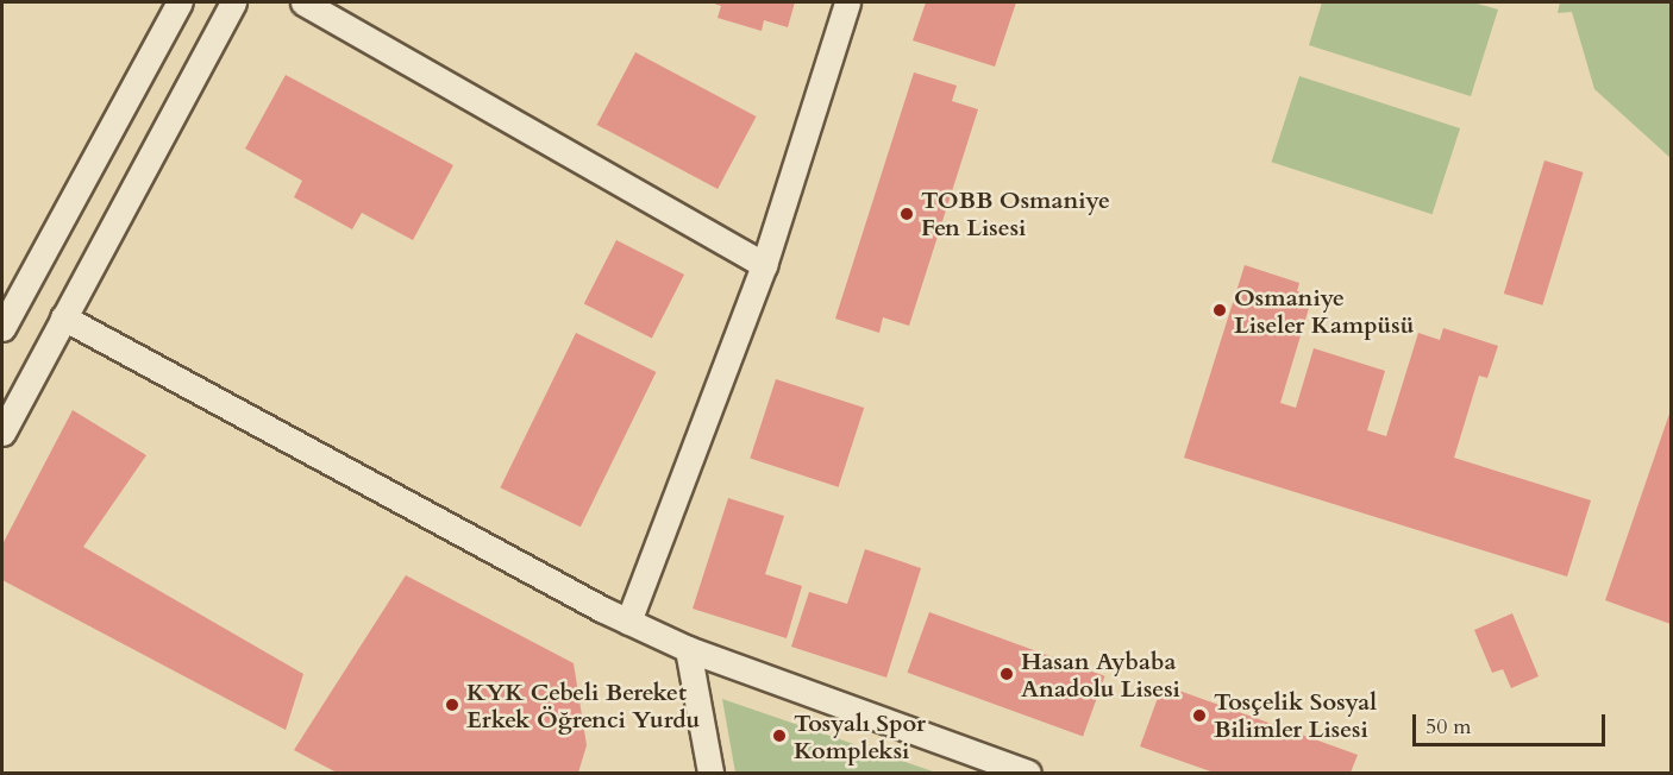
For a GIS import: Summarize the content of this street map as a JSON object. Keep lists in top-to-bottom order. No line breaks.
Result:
{"places":["TOBB Osmaniye Fen Lisesi","Osmaniye Liseler Kampüsü","Hasan Aybaba Anadolu Lisesi","KYK Cebeli Bereket Erkek Öğrenci Yurdu","Tosçelik Sosyal Bilimler Lisesi","Tosyalı Spor Kompleksi"],"scale_bar":"50 m"}
